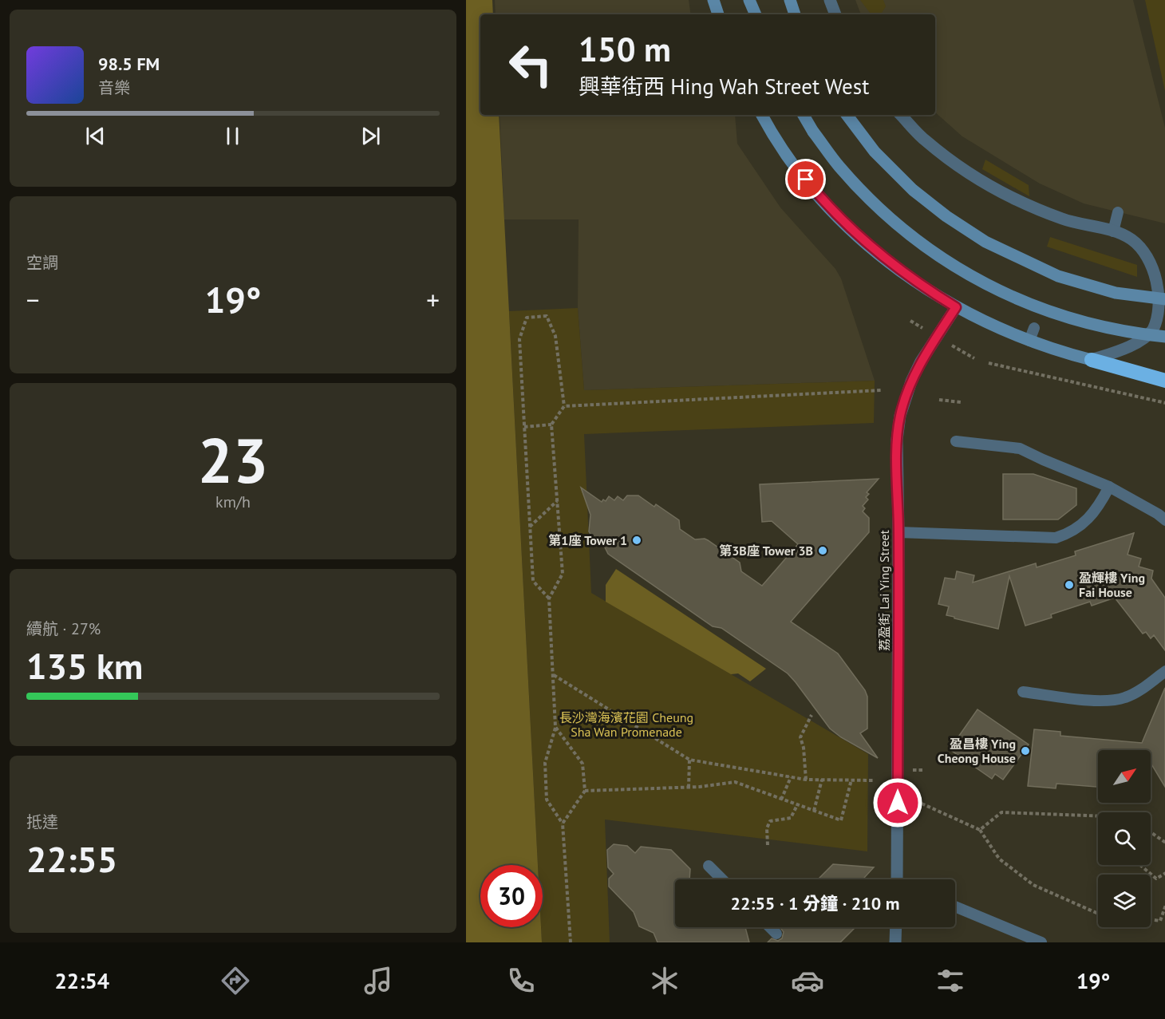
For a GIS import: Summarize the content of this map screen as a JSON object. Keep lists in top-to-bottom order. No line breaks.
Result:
{"streets":{"street":["荔盈街 Lai Ying Street"]},"parks":["長沙灣海濱花園 Cheung Sha Wan Promenade"],"places":["第1座 Tower 1","第3B座 Tower 3B","盈輝樓 Ying Fai House","盈昌樓 Ying Cheong House"],"north":"top right","page":{"turn":["150 m","興華街西 Hing Wah Street West"],"song":["98.5 FM","音樂"],"tile":["空調",["23","km/h"],["續航 · 27%","135 km"],["抵達","22:55"]],"heat":["−","19°","+"],"limit":"30","trip":"22:55 · 1 分鐘 · 210 m","tabs":["22:54","19°"]}}
